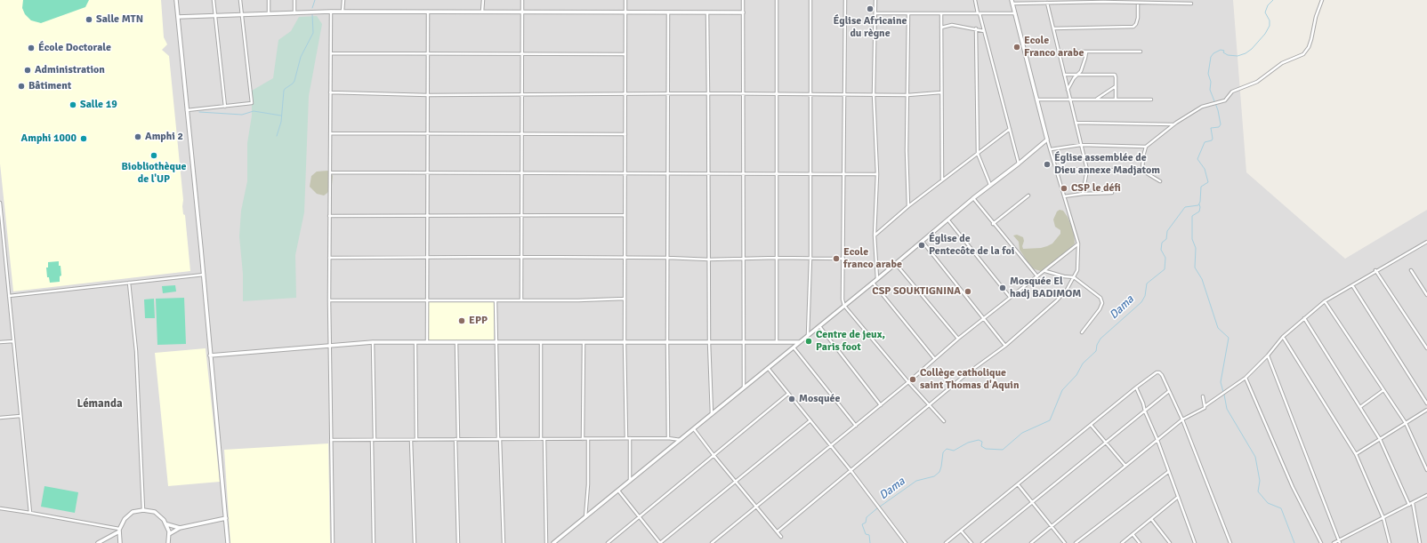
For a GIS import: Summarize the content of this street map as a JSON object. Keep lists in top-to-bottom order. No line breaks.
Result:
{"districts":["Lémanda"],"water":["Dama"],"places":["Église Africaine du règne","Salle MTN","Ecole Franco arabe","École Doctorale","Administration","Bâtiment","Salle 19","Amphi 2","Amphi 1000","Biobliothèque de l'UP","Église assemblée de Dieu annexe Madjatom","CSP le défi","Église de Pentecôte de la foi","Ecole franco arabe","Mosquée El hadj BADIMOM","CSP SOUKTIGNINA","EPP","Centre de jeux, Paris foot","Collège catholique saint Thomas d'Aquin","Mosquée"]}
